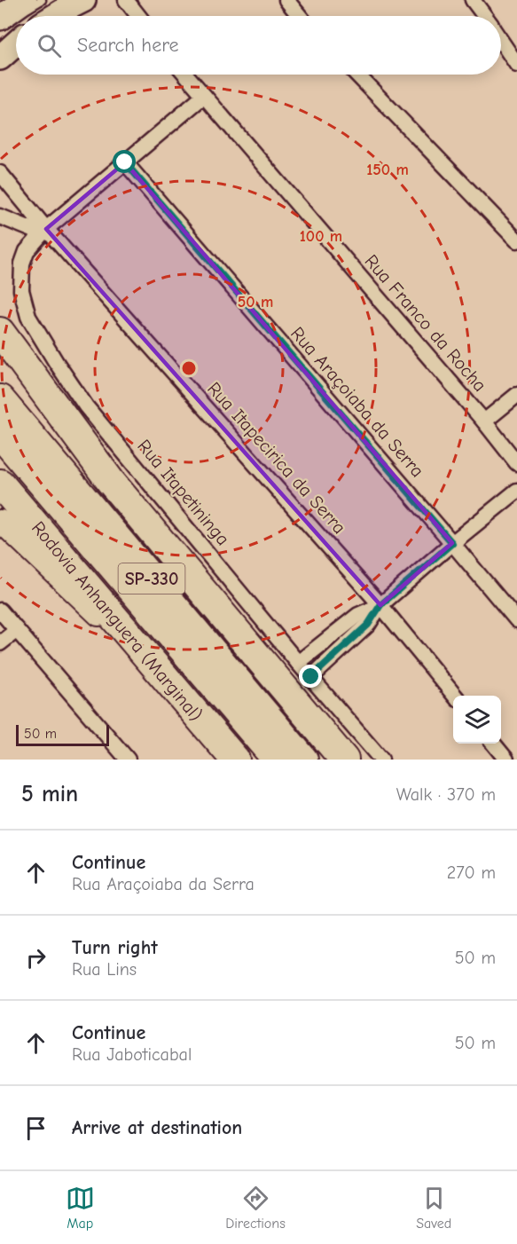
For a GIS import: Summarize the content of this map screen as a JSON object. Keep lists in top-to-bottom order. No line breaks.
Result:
{"streets":{"highway":["SP-330","Rodovia Anhanguera (Marginal)"],"street":["Rua Franco da Rocha","Rua Araçoiaba da Serra","Rua Itapecirica da Serra","Rua Itapetininga"]},"crossings":[["Rua Franco da Rocha","Rua Itapetininga"],["Rua Araçoiaba da Serra","Rua Itapetininga"],["Rua Itapecirica da Serra","Rua Itapetininga"]],"scale_bar":"50 m","page":{"search":"Search here","scale":"50 m","heading":["5 min","Walk · 370 m"],"list":[["Continue","Rua Araçoiaba da Serra","270 m"],["Turn right","Rua Lins","50 m"],["Continue","Rua Jaboticabal","50 m"],"Arrive at destination"],"nav":["Map","Directions","Saved"]},"rings":["150 m","100 m","50 m"]}
